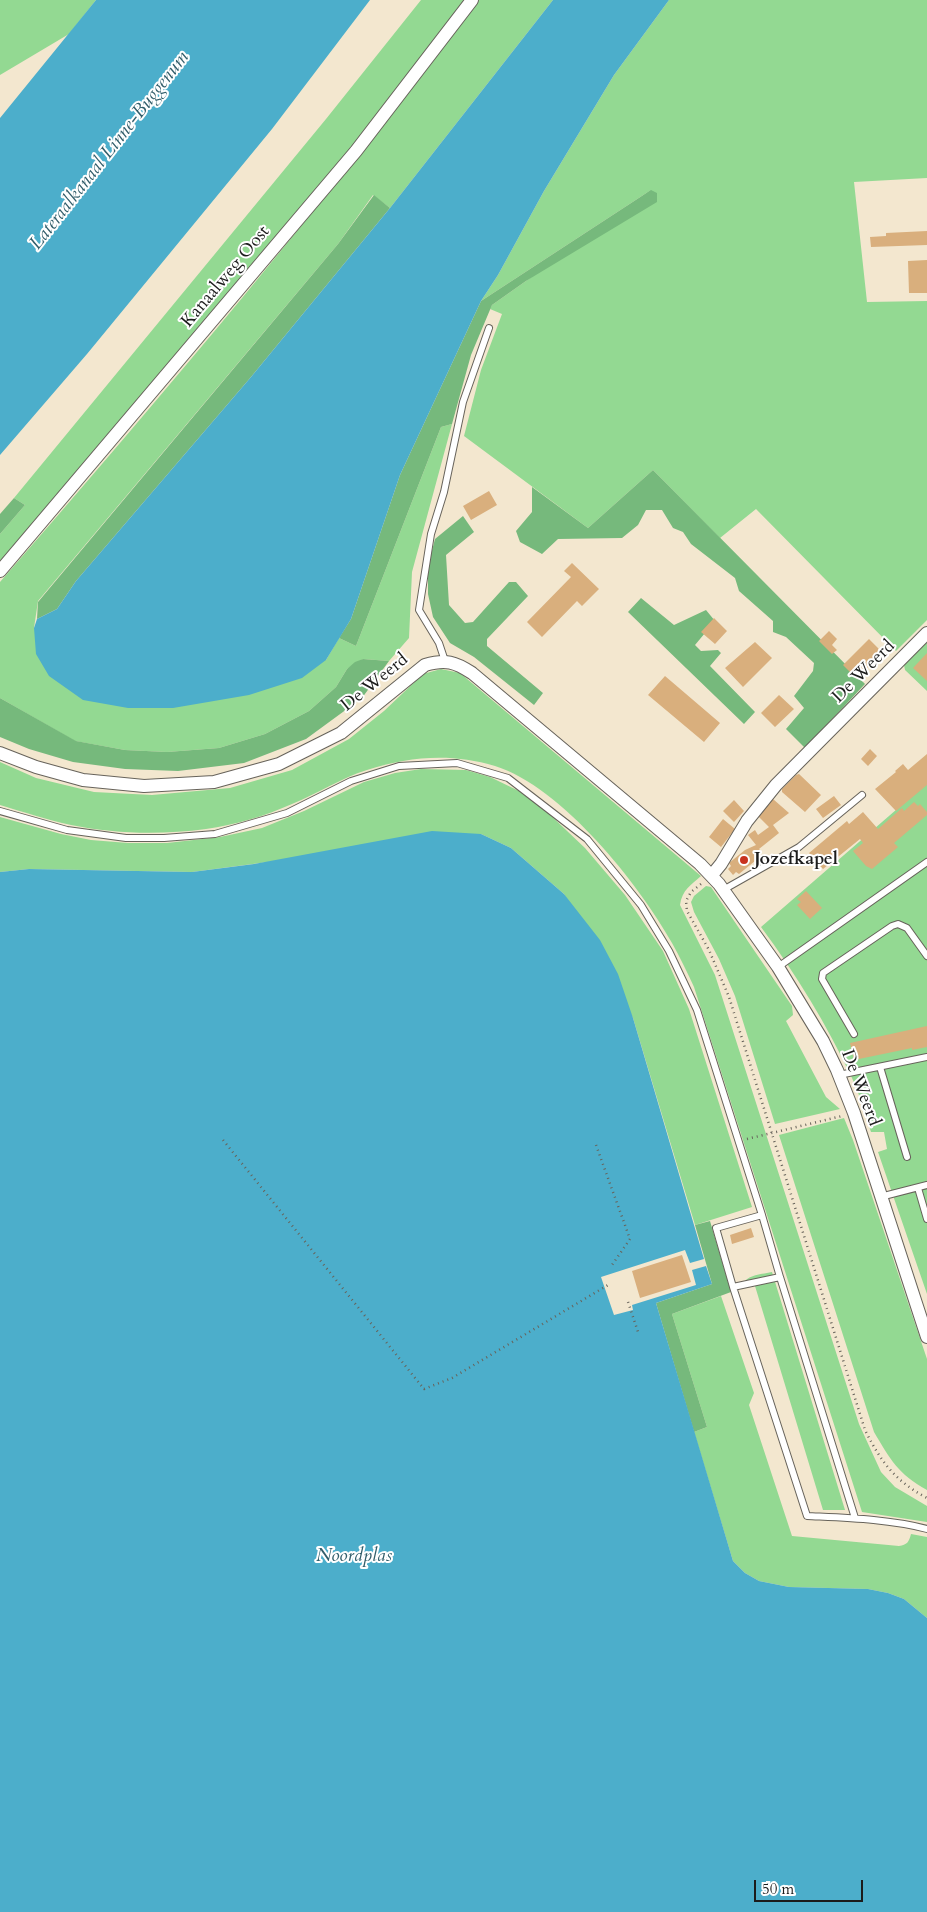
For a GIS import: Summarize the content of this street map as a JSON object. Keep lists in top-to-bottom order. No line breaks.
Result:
{"streets":{"street":["Kanaalweg Oost","De Weerd"]},"water":["Lateraalkanaal Linne-Buggenum","Noordplas"],"places":["Jozefkapel"],"scale_bar":"50 m"}
